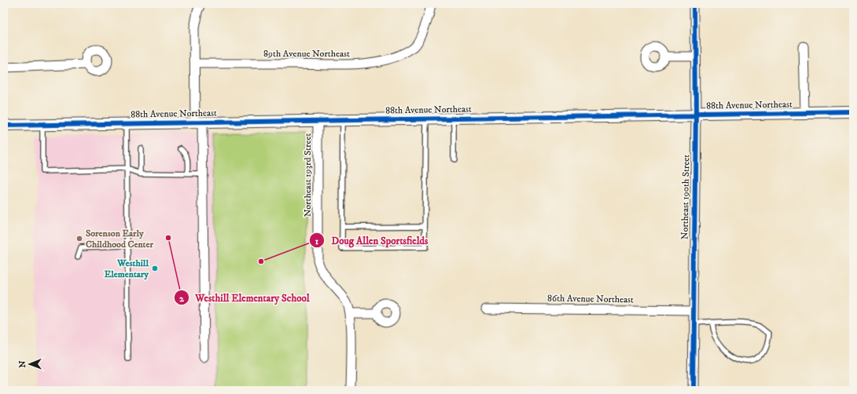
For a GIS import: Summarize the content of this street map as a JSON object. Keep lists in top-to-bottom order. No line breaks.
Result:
{"streets":{"street":["89th Avenue Northeast","88th Avenue Northeast","Northeast 193rd Street","Northeast 190th Street","86th Avenue Northeast"]},"crossings":[["88th Avenue Northeast","Northeast 193rd Street"],["88th Avenue Northeast","Northeast 190th Street"],["Northeast 190th Street","86th Avenue Northeast"]],"places":["Westhill Elementary School","Sorenson Early Childhood Center","Doug Allen Sportsfields","Westhill Elementary"],"north":"left"}
